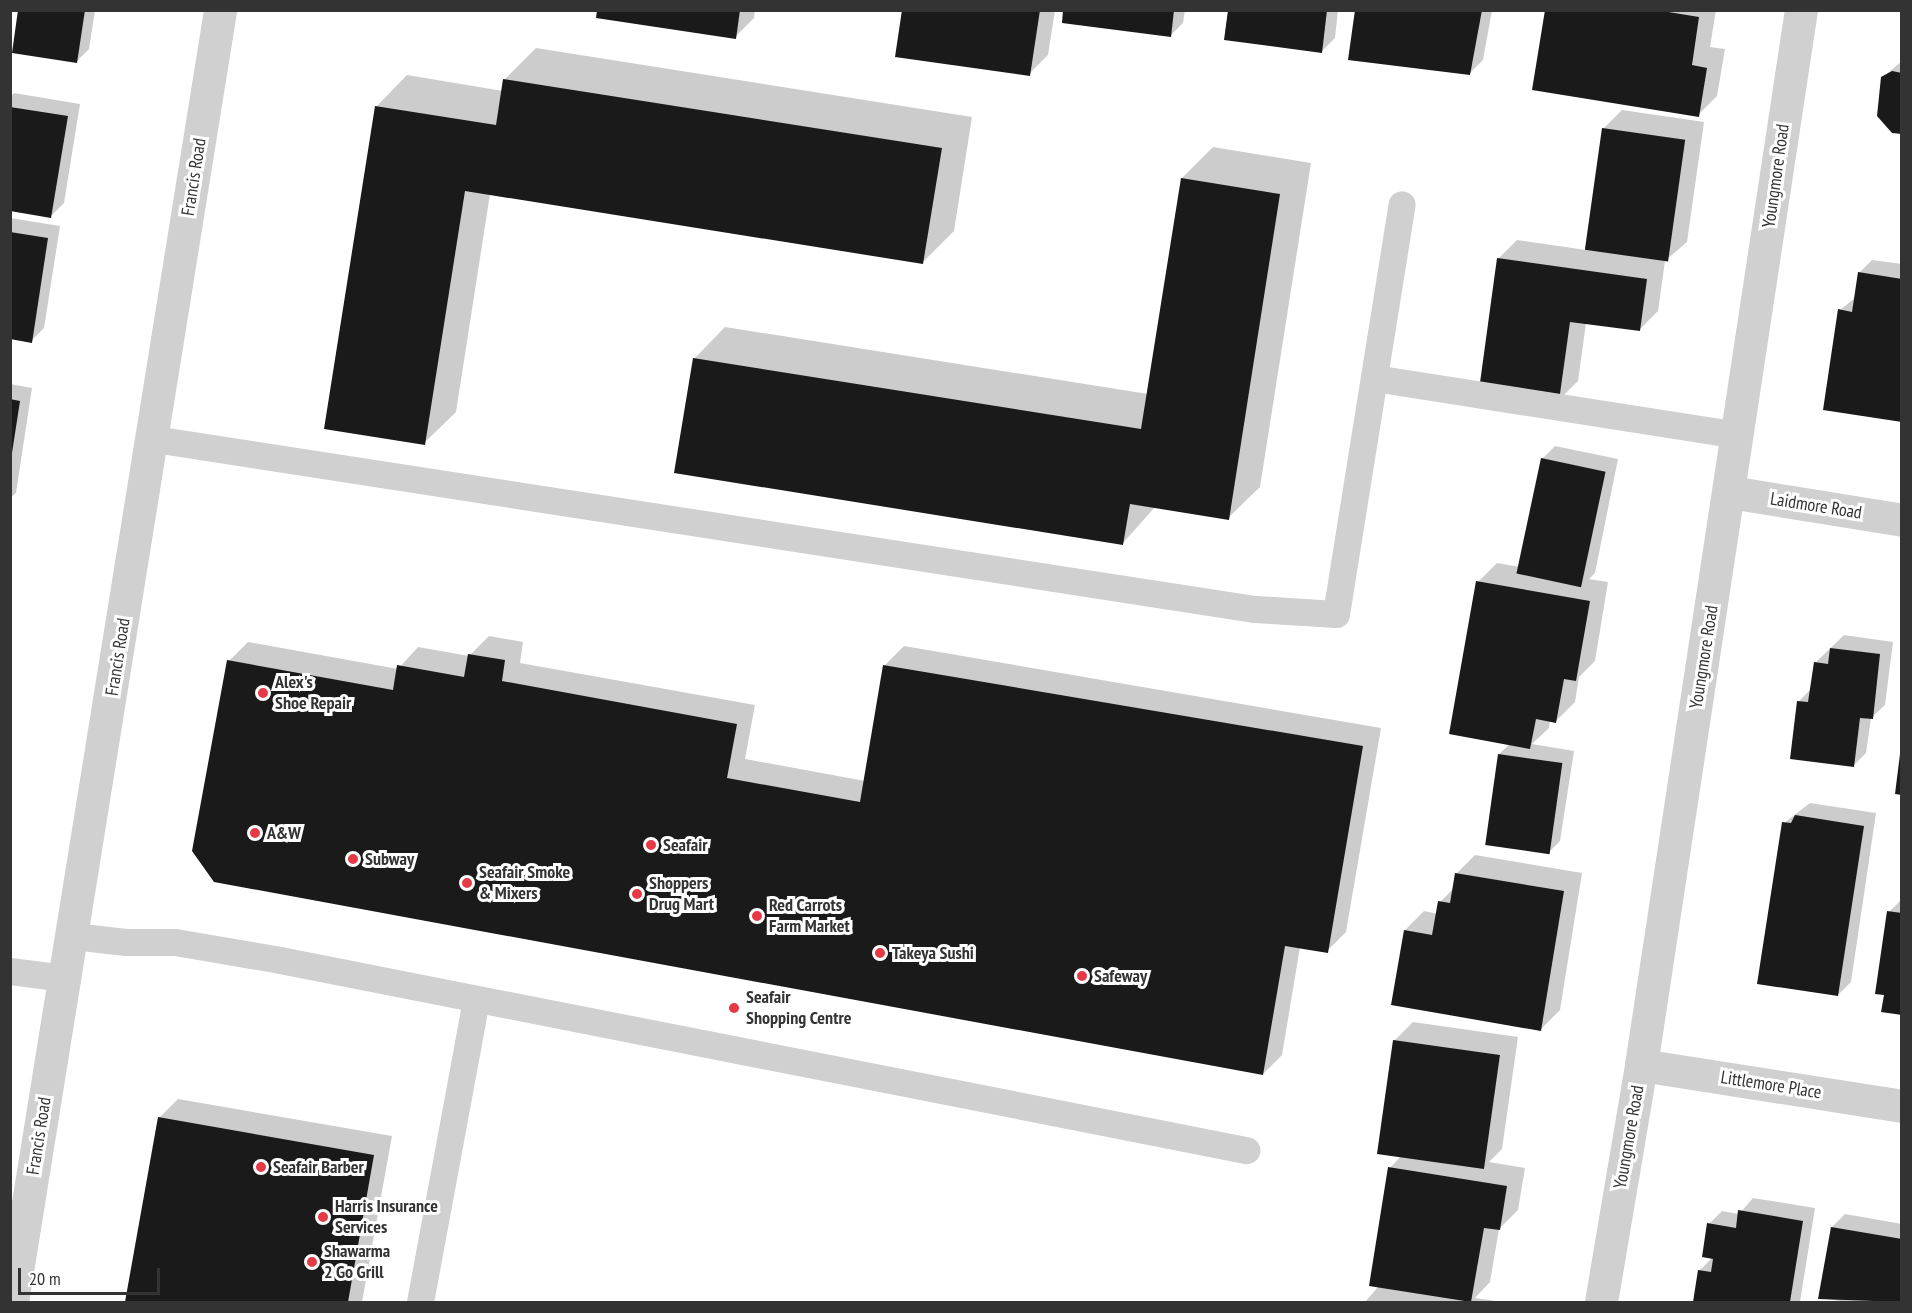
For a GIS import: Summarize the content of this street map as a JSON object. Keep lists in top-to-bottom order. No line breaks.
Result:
{"streets":{"street":["Youngmore Road","Francis Road","Laidmore Road","Littlemore Place"]},"crossings":[["Youngmore Road","Laidmore Road"],["Youngmore Road","Littlemore Place"]],"places":["Alex's Shoe Repair","A&W","Seafair","Subway","Seafair Smoke & Mixers","Shoppers Drug Mart","Red Carrots Farm Market","Takeya Sushi","Safeway","Seafair Shopping Centre","Seafair Barber","Harris Insurance Services","Shawarma 2 Go Grill"],"scale_bar":"20 m"}
